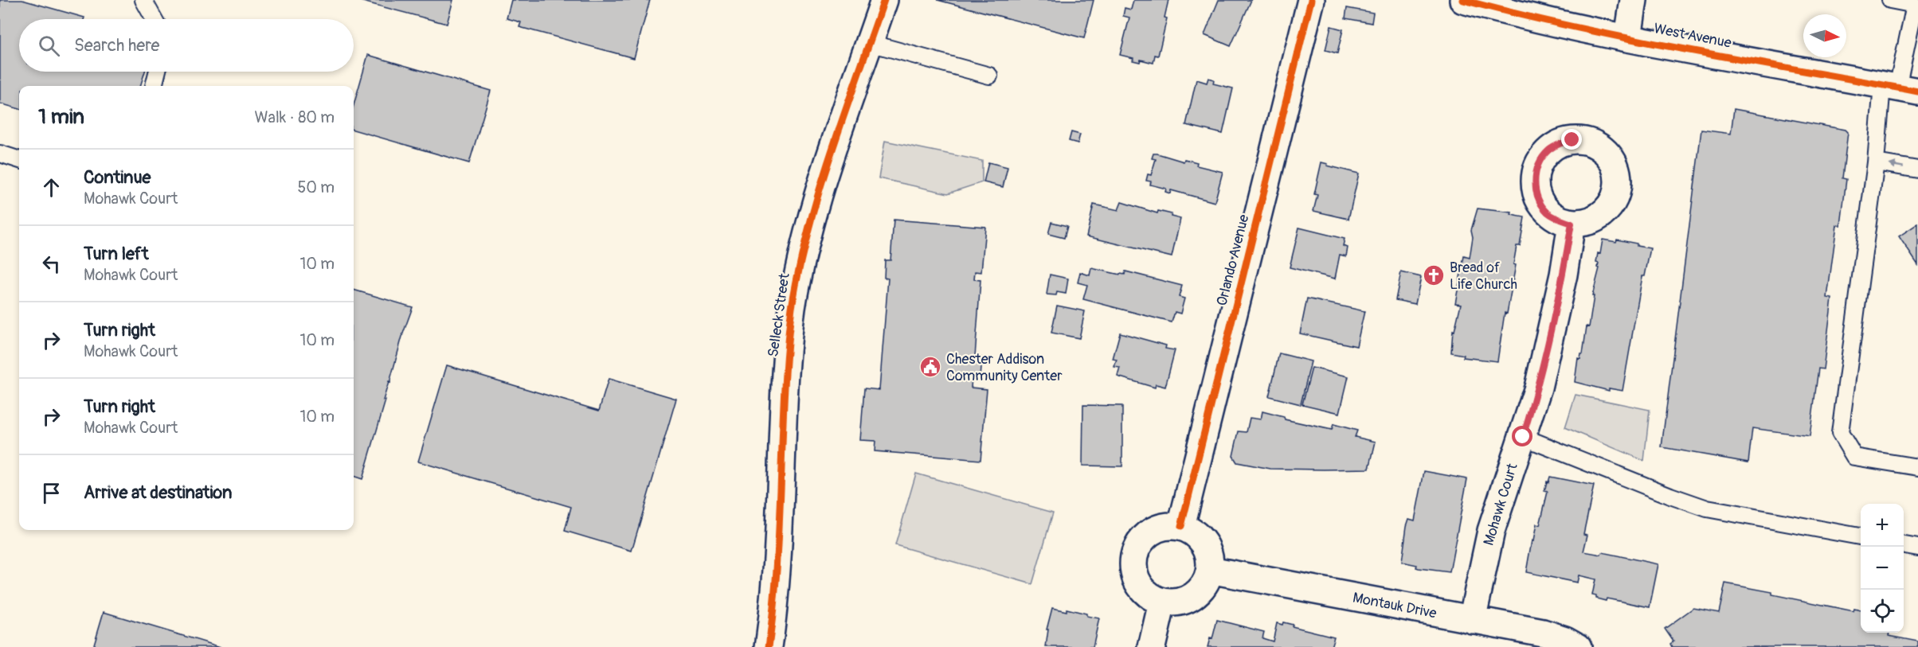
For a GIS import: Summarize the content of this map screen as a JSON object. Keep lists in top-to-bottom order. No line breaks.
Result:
{"streets":{"street":["West Avenue","Orlando Avenue","Selleck Street","Mohawk Court","Montauk Drive"]},"crossings":[["Orlando Avenue","Montauk Drive"],["Mohawk Court","Montauk Drive"]],"places":{"church":["Bread of Life Church"],"public building":["Chester Addison Community Center"]},"north":"right","page":{"search":"Search here","heading":["1 min","Walk · 80 m"],"list":[["Continue","Mohawk Court","50 m"],["Turn left","Mohawk Court","10 m"],["Turn right","Mohawk Court","10 m"],["Turn right","Mohawk Court","10 m"],"Arrive at destination"],"map_buttons":["+","−"]}}
